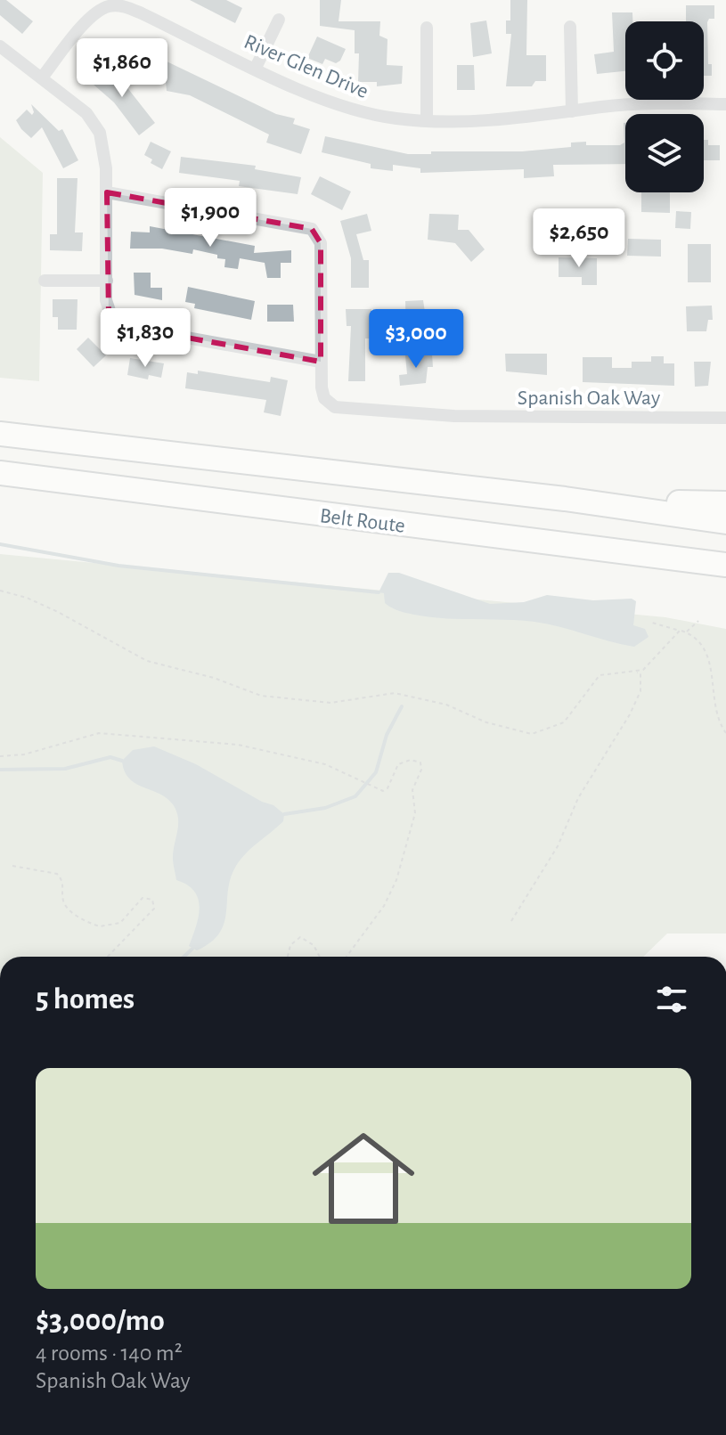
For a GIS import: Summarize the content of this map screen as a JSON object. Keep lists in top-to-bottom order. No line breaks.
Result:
{"streets":{"highway":["Belt Route"],"street":["River Glen Drive","Spanish Oak Way"]},"page":{"price":["$1,860","$1,900","$2,650","$1,830","$3,000"],"heading":"5 homes","list":[{"name":"$3,000/mo","note":"4 rooms · 140 m² · Spanish Oak Way"}]}}
